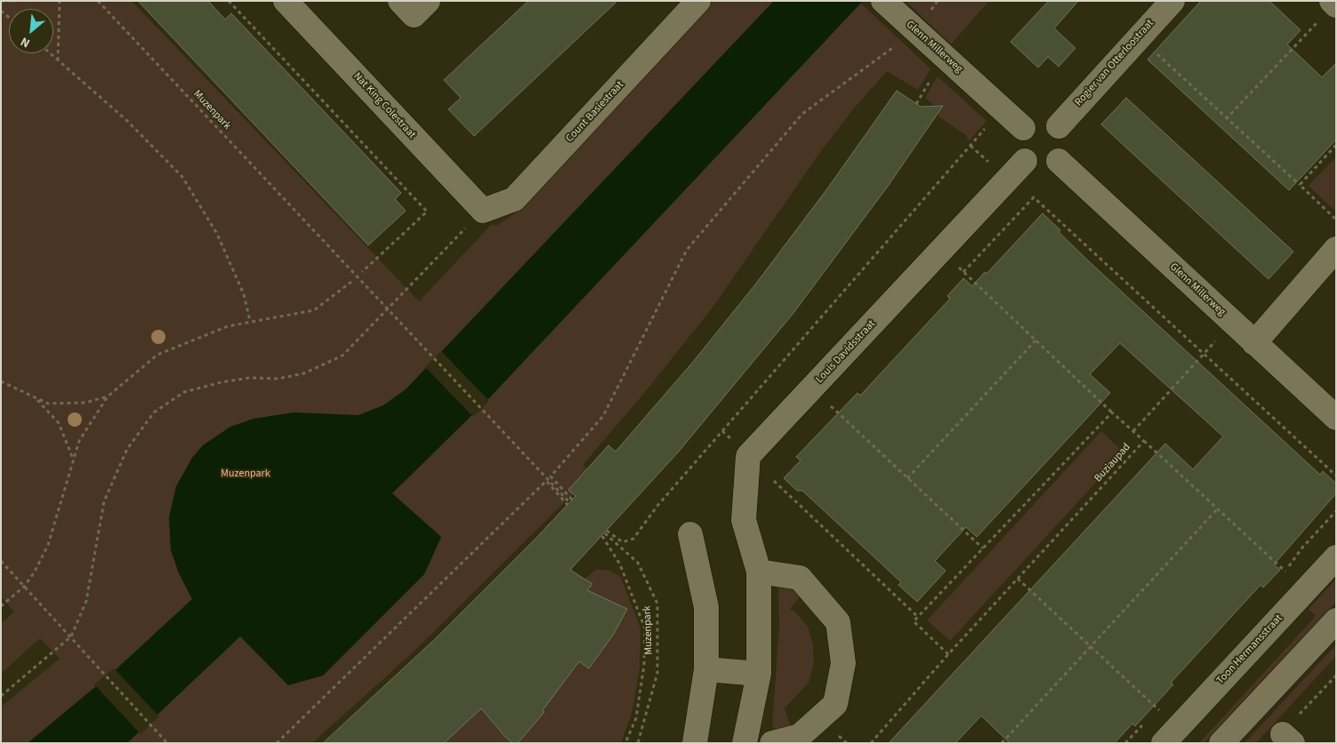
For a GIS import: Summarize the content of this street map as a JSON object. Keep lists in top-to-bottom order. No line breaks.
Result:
{"streets":{"street":["Glenn Millerweg","Rogier van Otterloostraat","Nat King Colestraat","Count Basiestraat","Louis Davidsstraat","Toon Hermansstraat"],"path":["Muzenpark","Buziaupad"]},"crossings":[["Glenn Millerweg","Rogier van Otterloostraat"],["Glenn Millerweg","Louis Davidsstraat"],["Rogier van Otterloostraat","Louis Davidsstraat"],["Nat King Colestraat","Count Basiestraat"]],"parks":["Muzenpark"],"north":"bottom left"}
